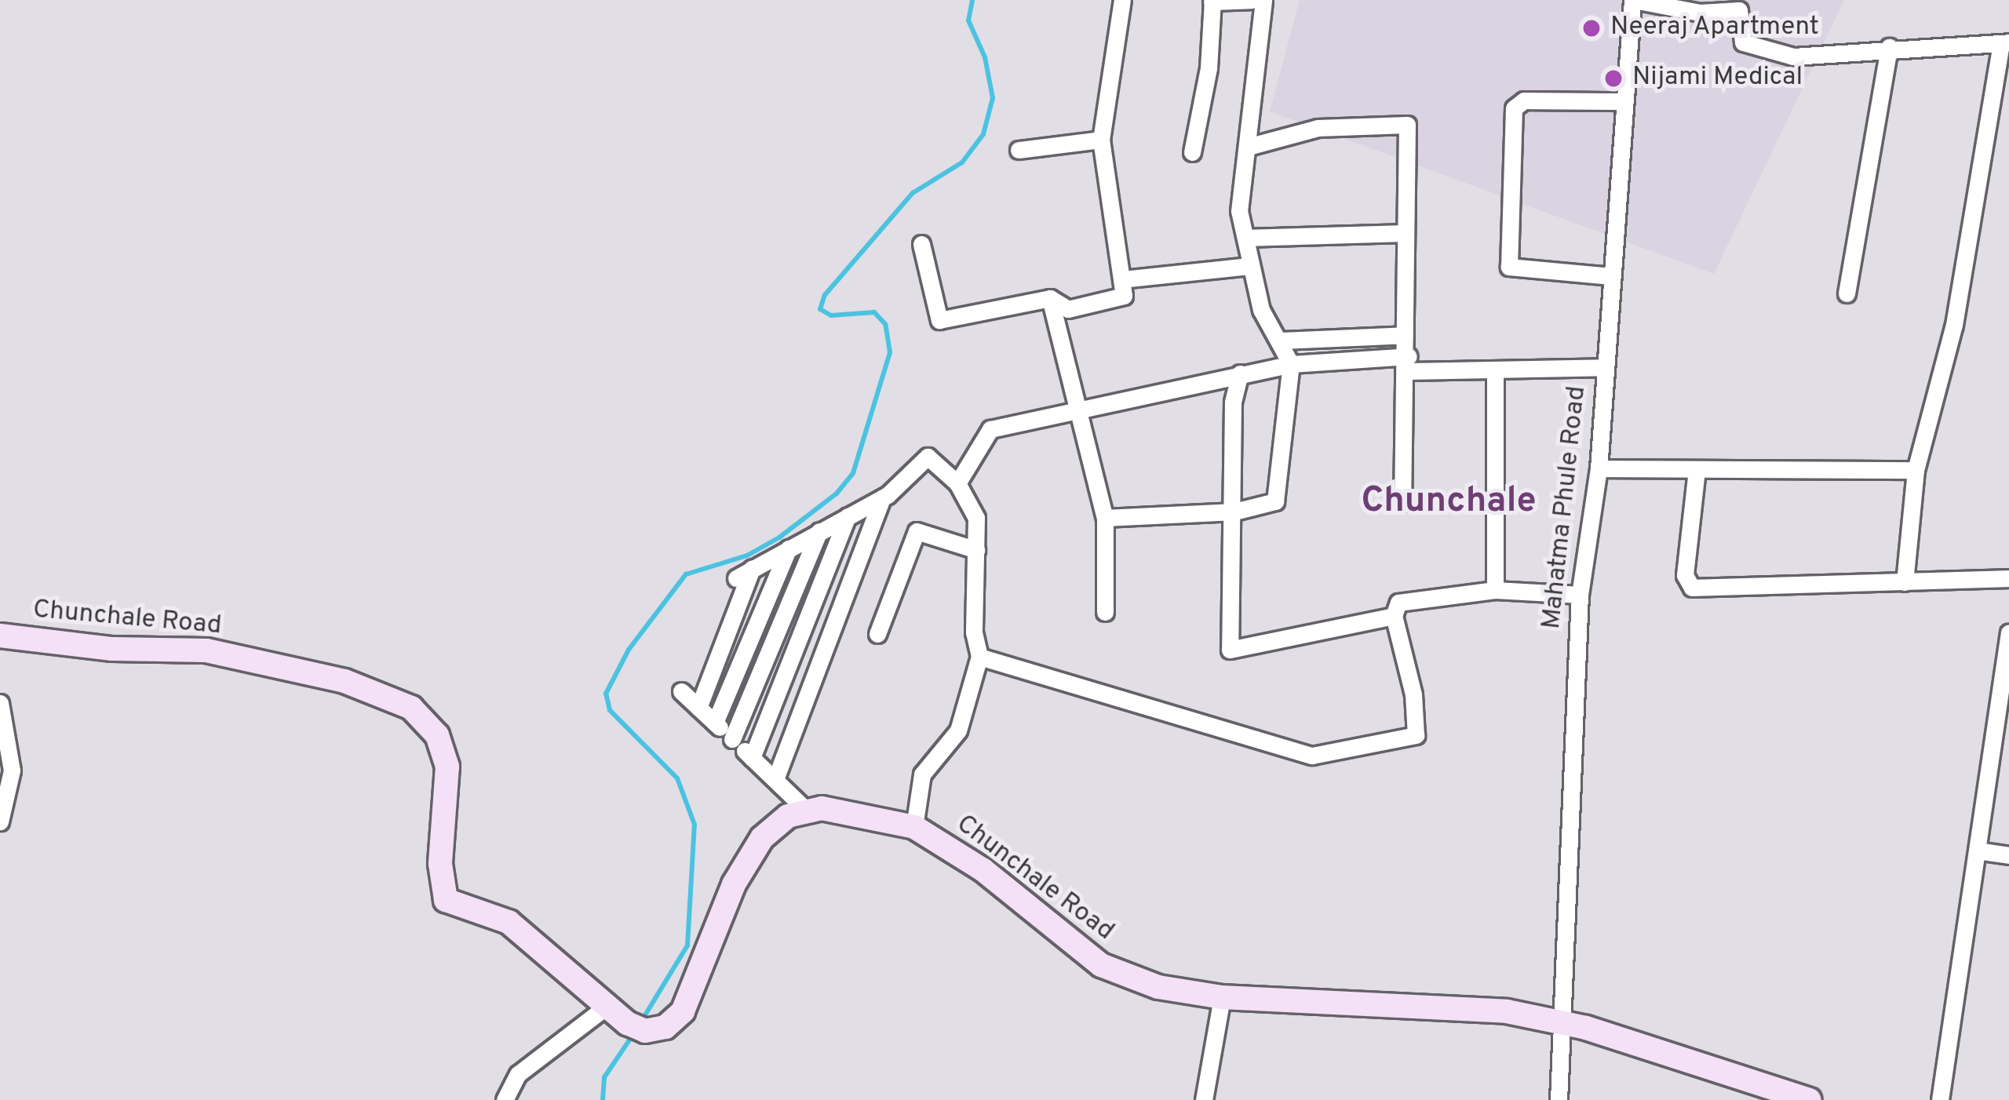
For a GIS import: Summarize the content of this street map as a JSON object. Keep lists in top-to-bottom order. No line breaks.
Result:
{"streets":{"street":["Mahatma Phule Road","Chunchale Road"]},"crossings":[["Mahatma Phule Road","Chunchale Road"]],"districts":["Chunchale"],"places":["Neeraj Apartment","Nijami Medical"]}
